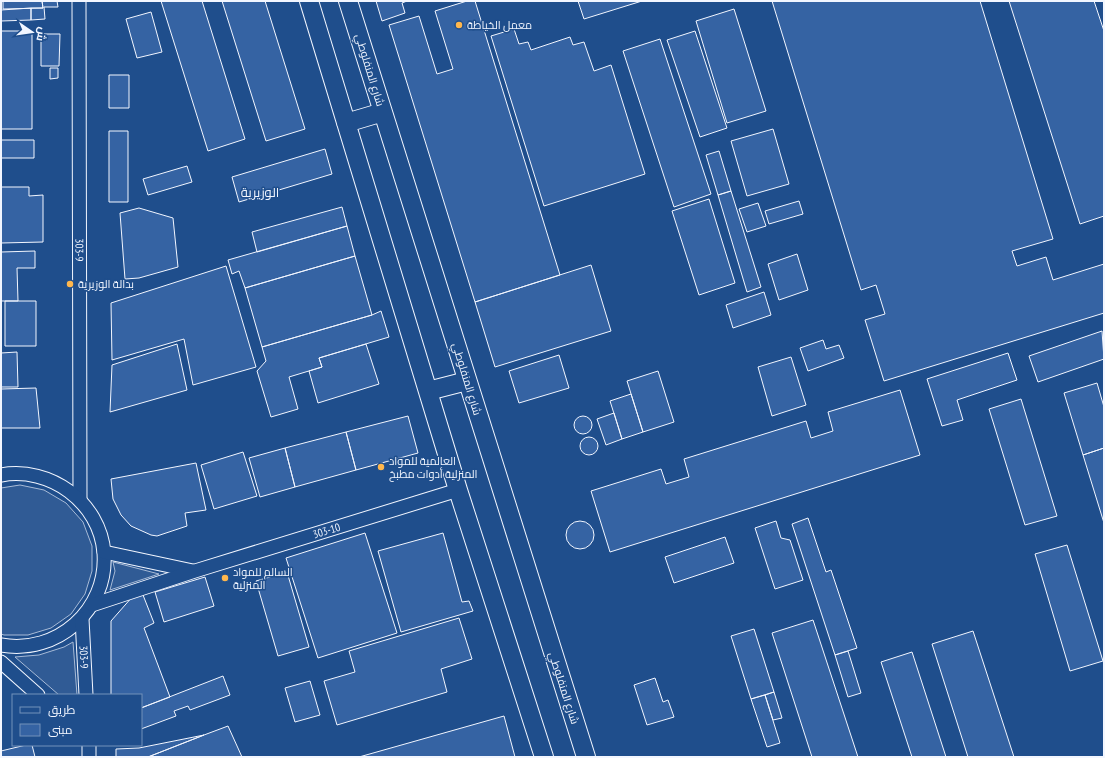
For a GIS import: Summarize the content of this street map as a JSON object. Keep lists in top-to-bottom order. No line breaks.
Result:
{"streets":{"street":["شارع المنفلوطي","303-9","303-10"]},"districts":["الوزيرية"],"places":["معمل الخياطة","بدالة الوزيرية","العالمية للمواد المنزلية أدوات مطبخ","السالم للمواد المنزلية"],"legend":["طريق","مبنى"],"north":"right"}
